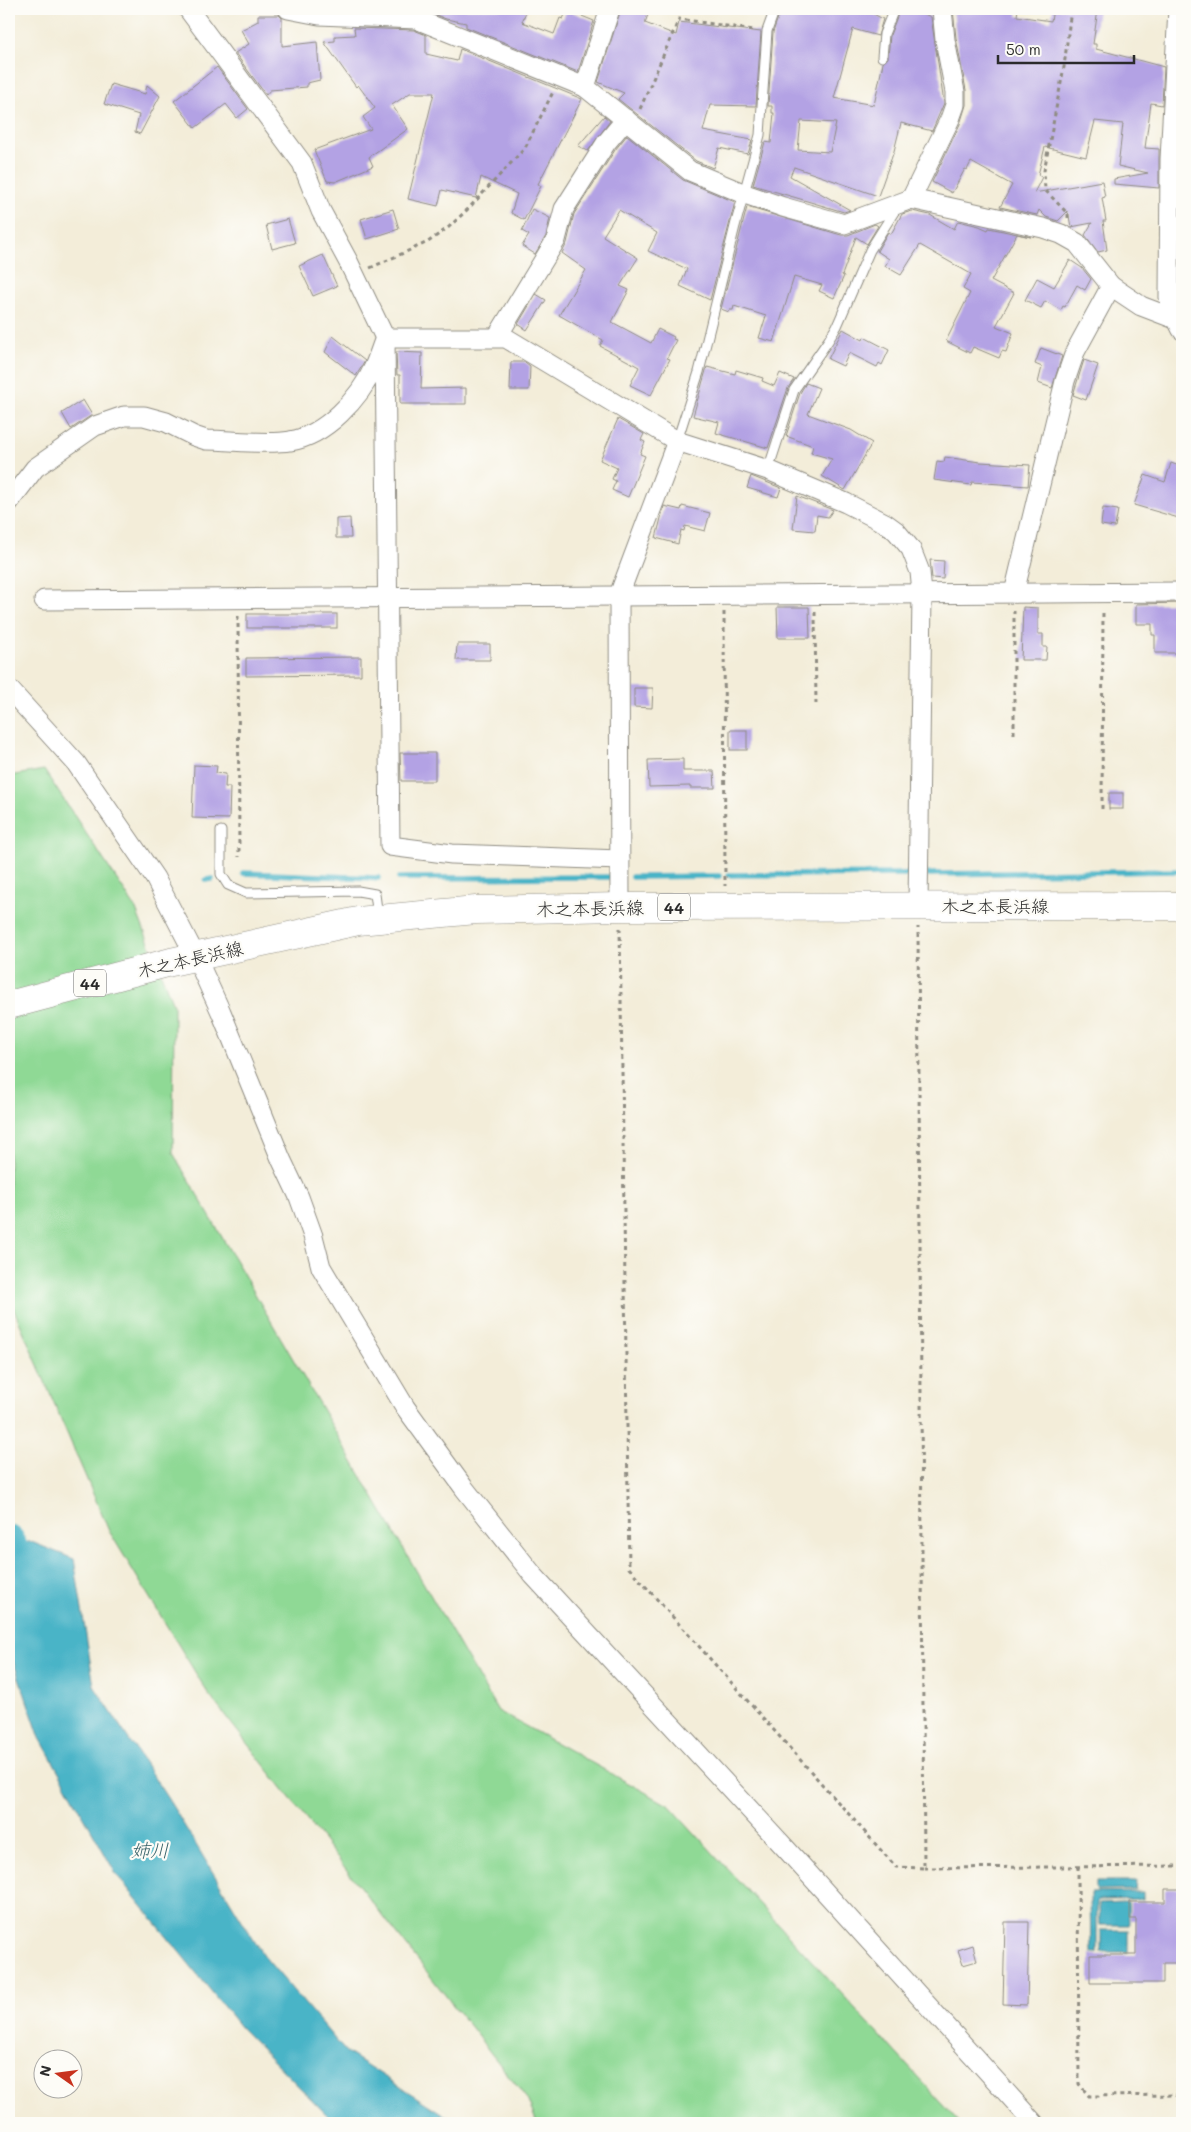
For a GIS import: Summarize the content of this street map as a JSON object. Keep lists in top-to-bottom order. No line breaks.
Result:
{"streets":{"main road":["木之本長浜線","44"]},"water":["姉川"],"scale_bar":"50 m","north":"left"}
